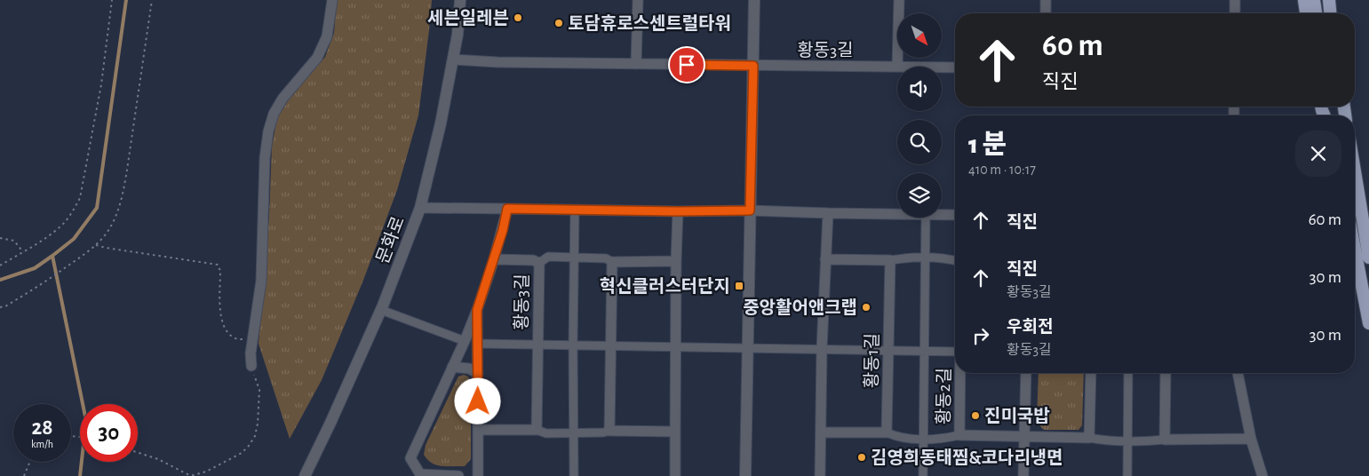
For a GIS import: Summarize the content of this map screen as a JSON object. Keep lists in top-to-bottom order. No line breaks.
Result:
{"streets":{"street":["황동3길","문화로","황동1길","황동2길"]},"crossings":[["황동3길","문화로"]],"places":{"other":["세븐일레븐","토담휴로스센트럴타워","중앙활어앤크랩","진미국밥","김영희동태찜&코다리냉면"],"transit":["혁신클러스터단지"]},"north":"bottom right","page":{"turn":["60 m","직진"],"heading":["1 분","410 m · 10:17"],"list":[{"name":"직진","value":"60 m"},{"name":"직진","note":"황동3길","value":"30 m"},{"name":"우회전","note":"황동3길","value":"30 m"}],"speed":"28 km/h","limit":"30"}}
